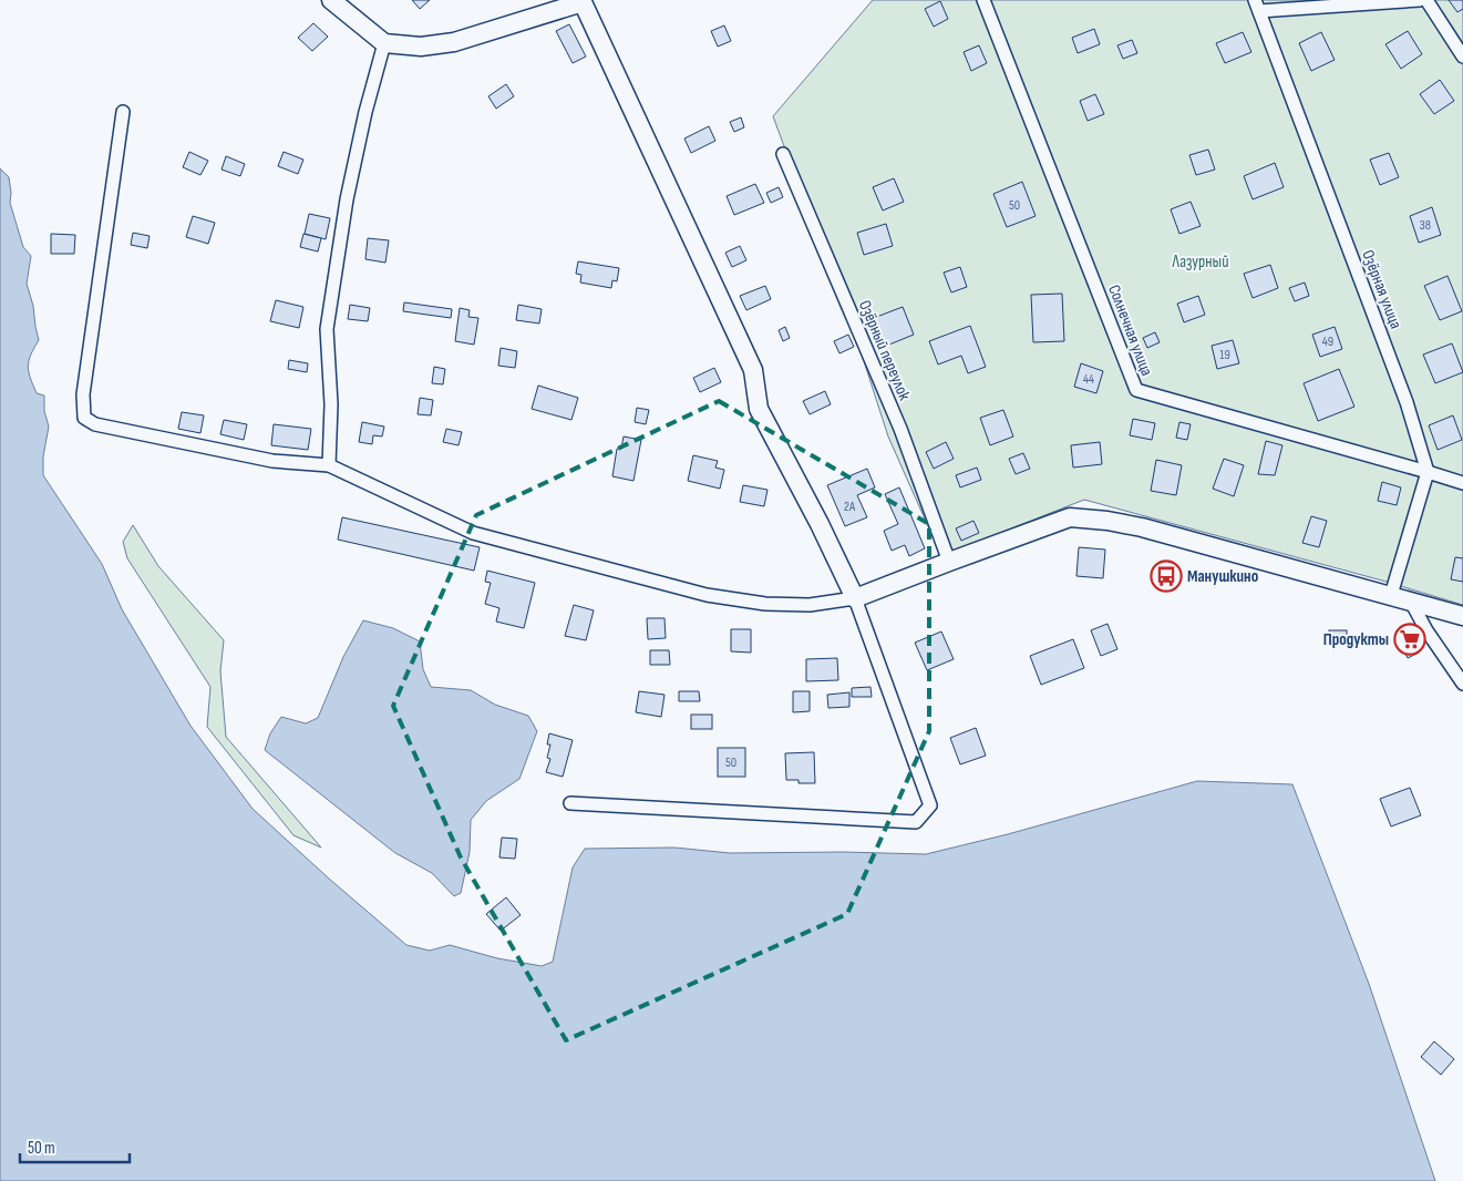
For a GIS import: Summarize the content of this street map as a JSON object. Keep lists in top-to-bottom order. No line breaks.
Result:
{"streets":{"street":["Озёрная улица","Солнечная улица","Озёрный переулок"]},"crossings":[["Озёрная улица","Солнечная улица"]],"parks":["Лазурный"],"places":{"bus stop":["Манушкино"],"supermarket":["Продукты"]},"house_numbers":["50","38","49","19","44","2А","50"],"scale_bar":"50 m"}
